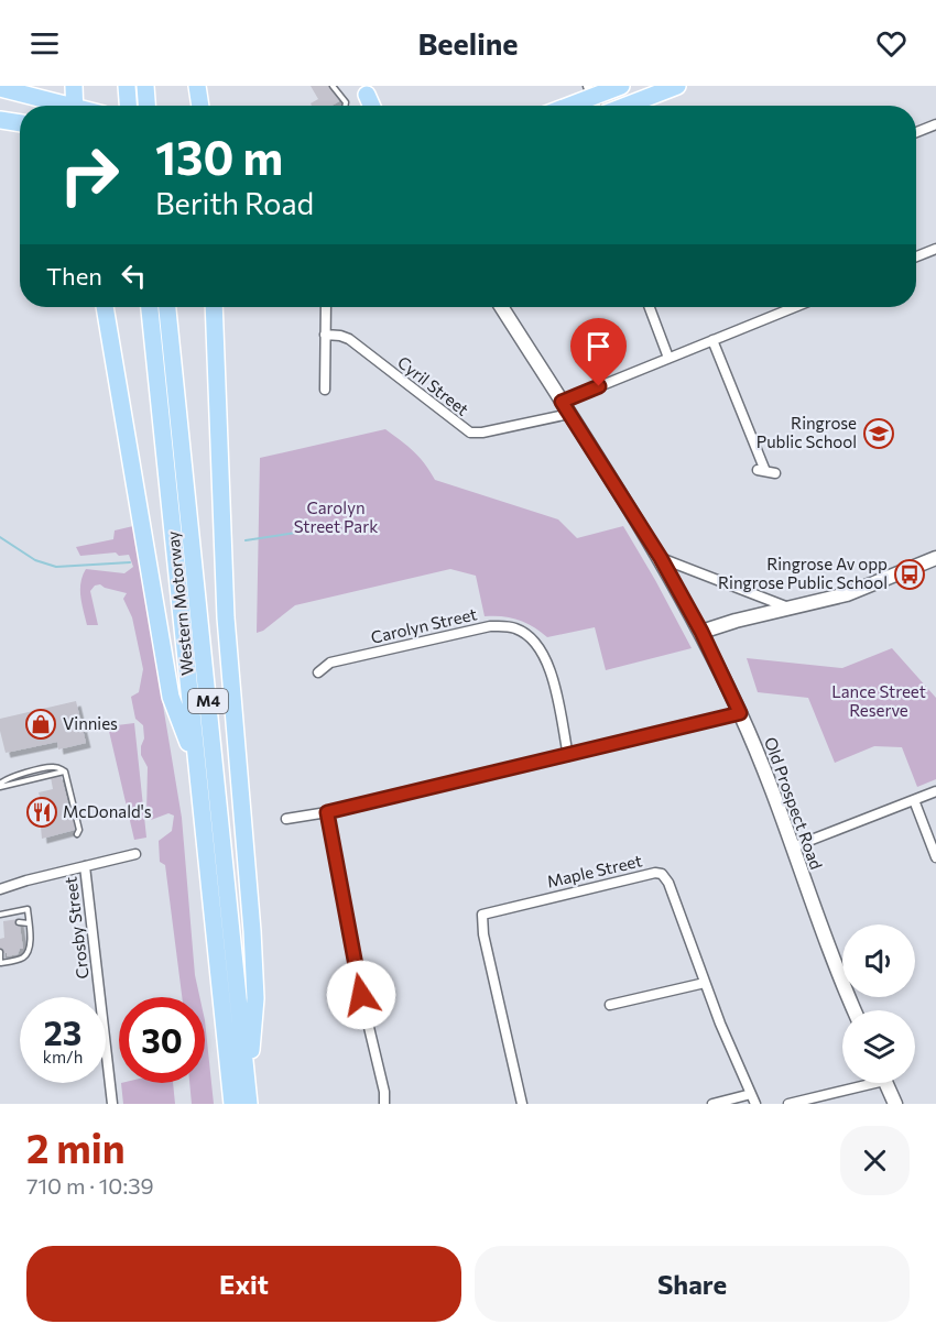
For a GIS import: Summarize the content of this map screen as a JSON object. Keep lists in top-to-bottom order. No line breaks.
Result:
{"streets":{"highway":["Western Motorway","M4"],"main road":["Old Prospect Road"],"street":["Cyril Street","Carolyn Street","Maple Street","Crosby Street"]},"crossings":[["Cyril Street","Old Prospect Road"]],"parks":["Carolyn Street Park","Lance Street Reserve"],"places":{"school or university":["Ringrose Public School"],"bus stop":["Ringrose Av opp Ringrose Public School"],"shop":["Vinnies"],"restaurant":["McDonald's"]},"page":{"header":"Beeline","turn":["130 m","Berith Road"],"then":"Then","speed":"23 km/h","limit":"30","heading":["2 min","710 m · 10:39"],"buttons":["Exit","Share"]}}
